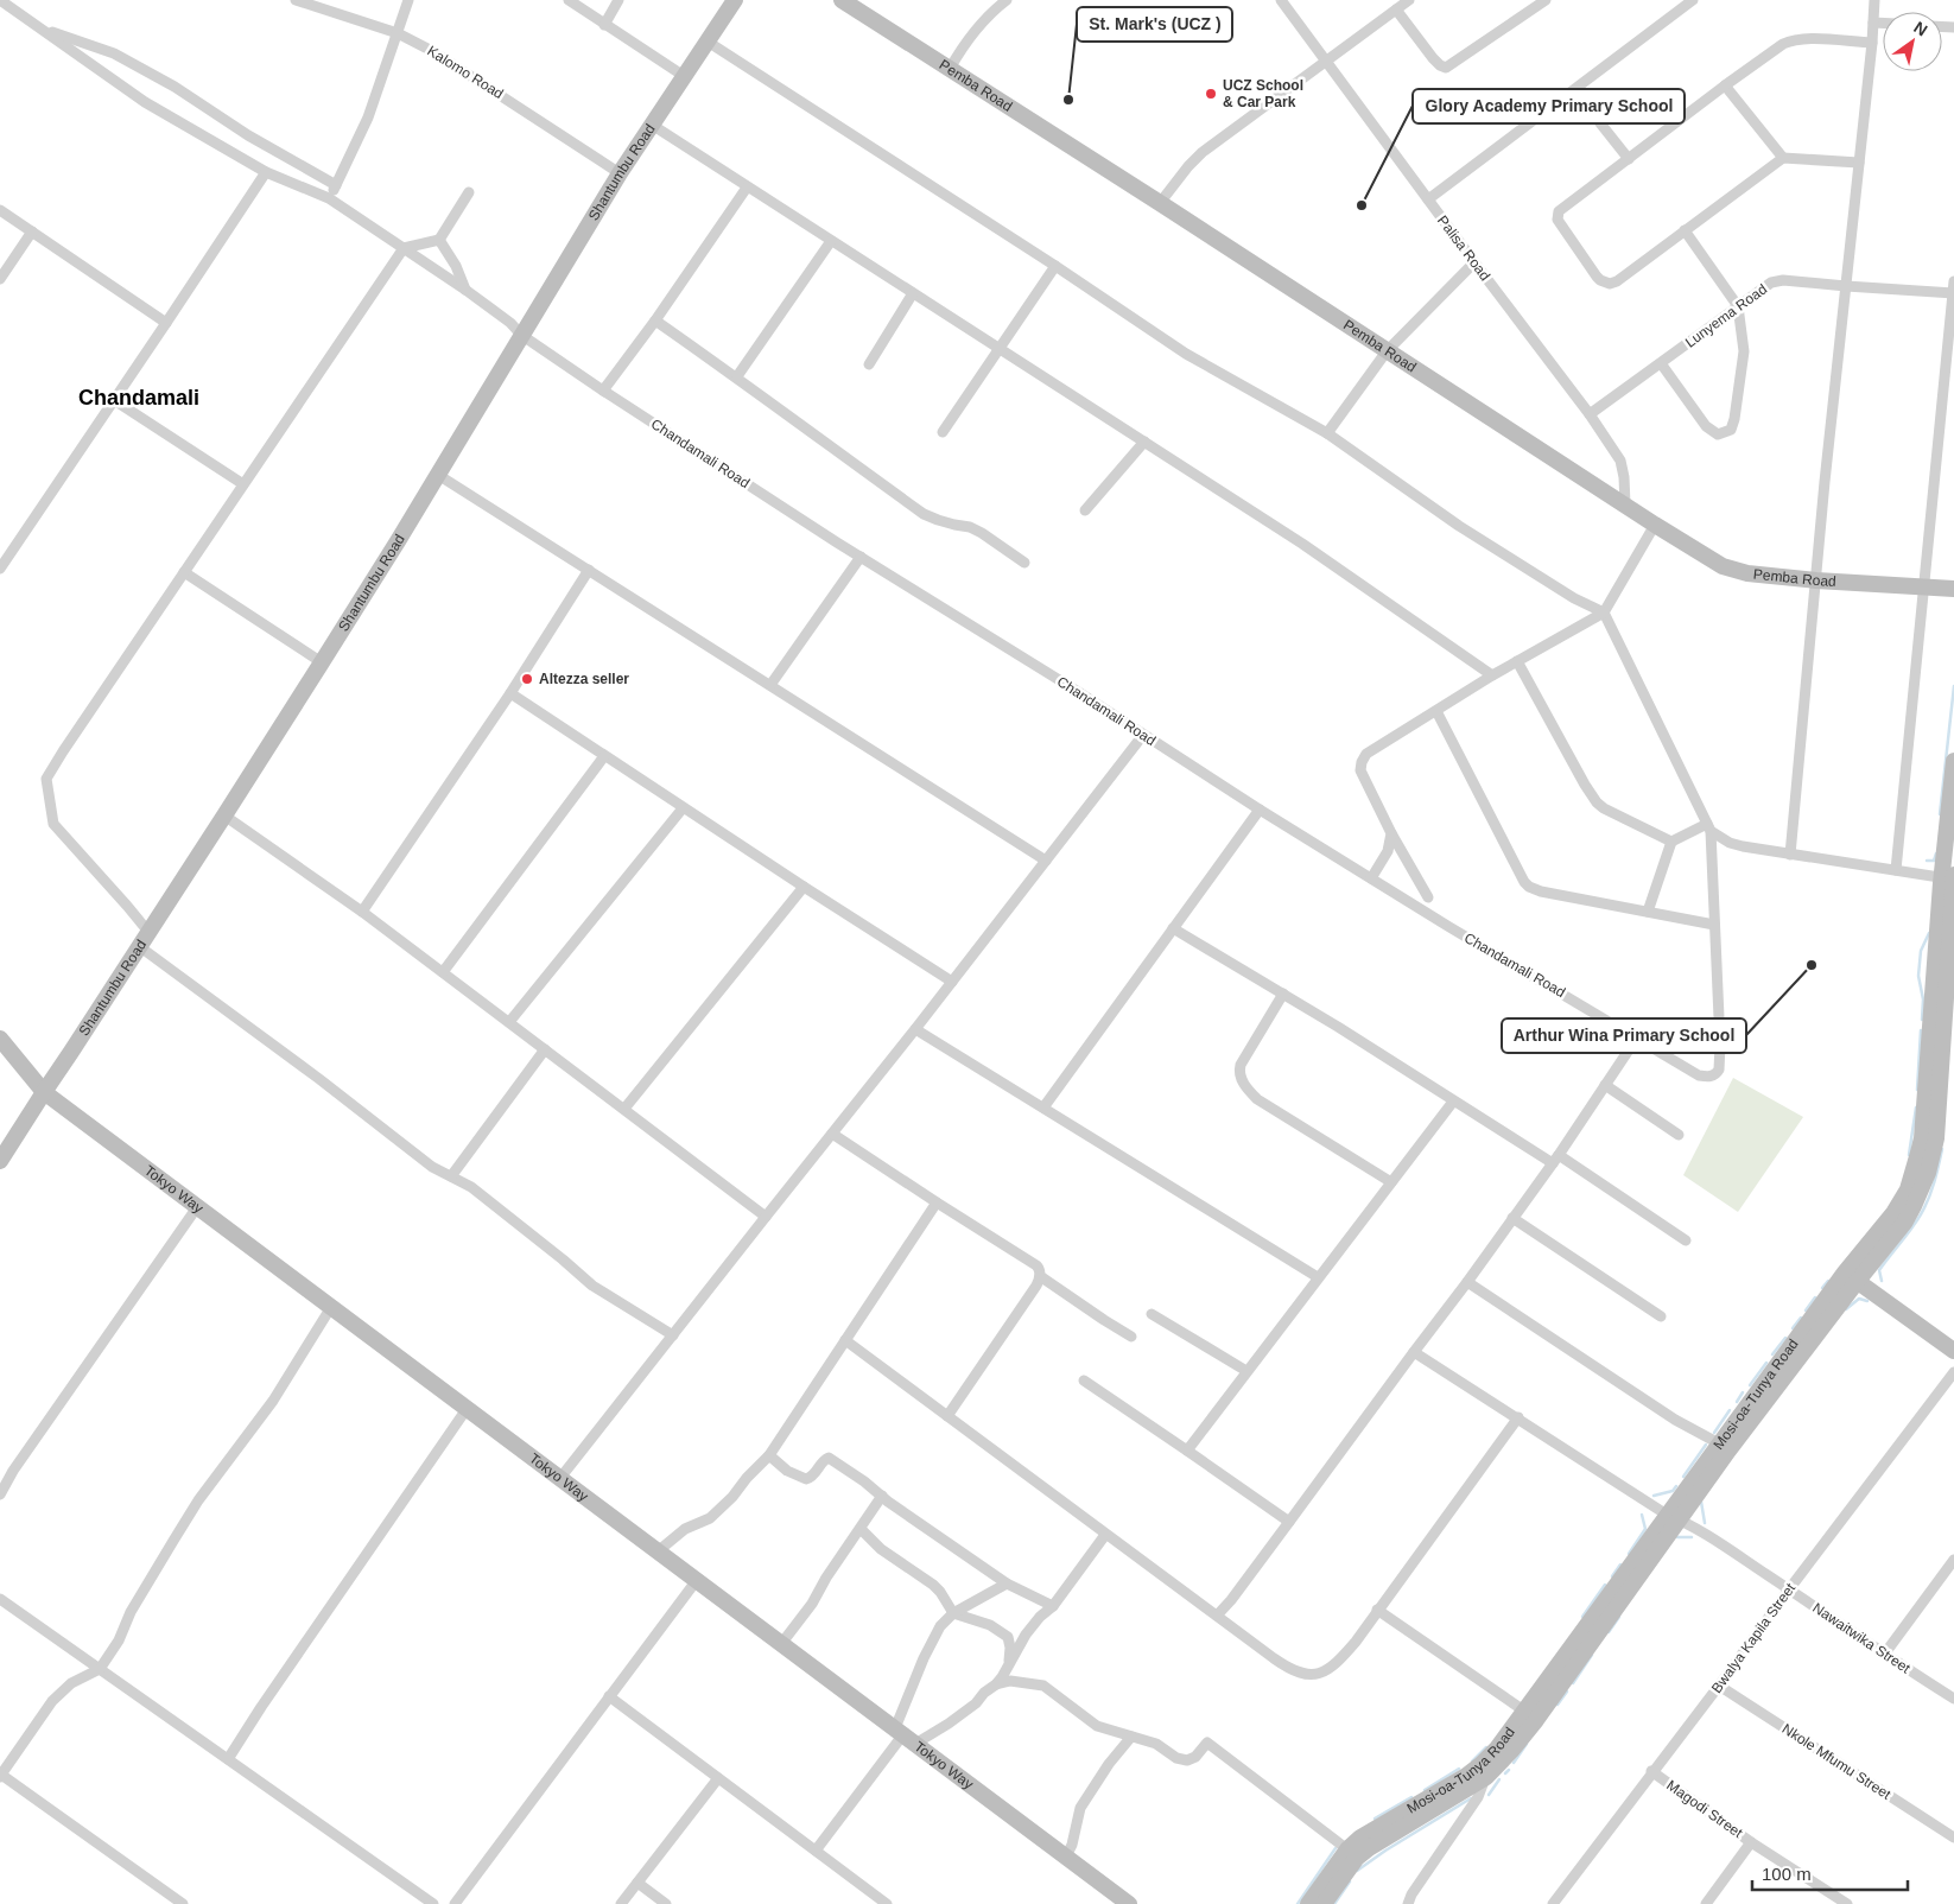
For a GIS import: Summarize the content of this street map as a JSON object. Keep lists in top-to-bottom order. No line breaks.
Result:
{"streets":{"main road":["Pemba Road","Shantumbu Road","Tokyo Way","Mosi-oa-Tunya Road"],"street":["Kalomo Road","Palisa Road","Lunyema Road","Chandamali Road","Bwalya Kapila Street","Nawaitwika Street","Nkole Mfumu Street","Magodi Street"]},"crossings":[["Kalomo Road","Shantumbu Road"],["Pemba Road","Palisa Road"],["Shantumbu Road","Chandamali Road"],["Shantumbu Road","Tokyo Way"],["Palisa Road","Lunyema Road"],["Mosi-oa-Tunya Road","Nawaitwika Street"],["Bwalya Kapila Street","Nawaitwika Street"],["Bwalya Kapila Street","Nkole Mfumu Street"],["Bwalya Kapila Street","Magodi Street"]],"districts":["Chandamali"],"places":["UCZ School & Car Park","St. Mark's (UCZ )","Glory Academy Primary School","Altezza seller","Arthur Wina Primary School"],"scale_bar":"100 m","north":"top right"}
